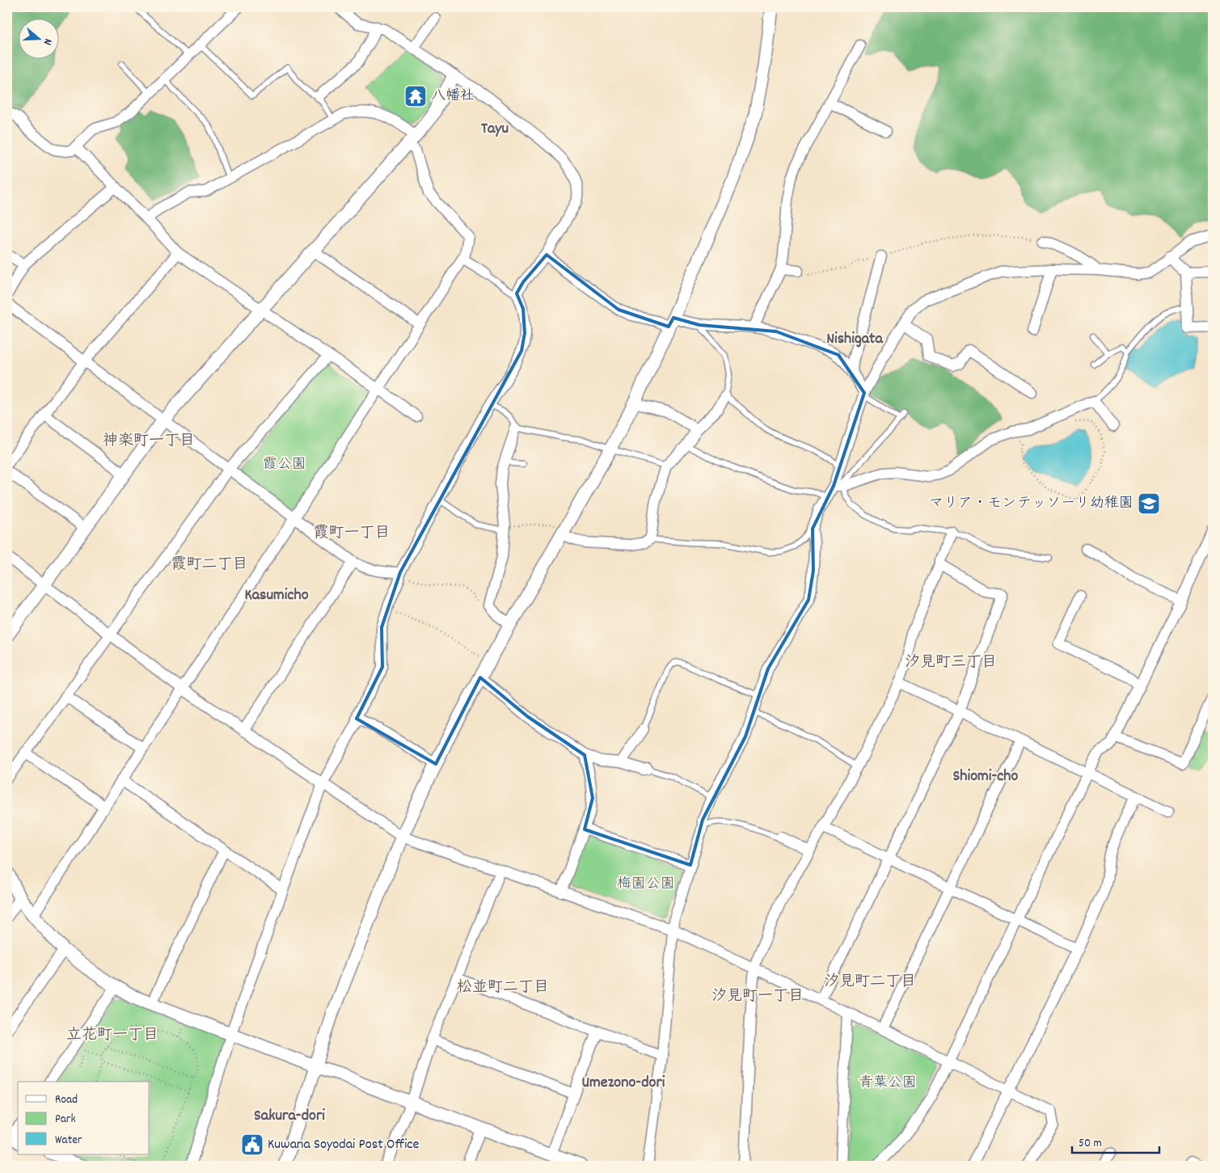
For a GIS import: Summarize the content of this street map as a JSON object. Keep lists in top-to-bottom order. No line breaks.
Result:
{"districts":["Tayu","Nishigata","神楽町一丁目","霞町一丁目","霞町二丁目","Kasumicho","汐見町三丁目","Shiomi-cho","汐見町二丁目","松並町二丁目","汐見町一丁目","立花町一丁目","Umezono-dori","Sakura-dori"],"parks":["霞公園","梅園公園","青葉公園"],"places":{"temple":["八幡社"],"school or university":["マリア・モンテッソーリ幼稚園"],"public building":["Kuwana Soyodai Post Office"]},"legend":["Road","Park","Water"],"scale_bar":"50 m","north":"right"}
